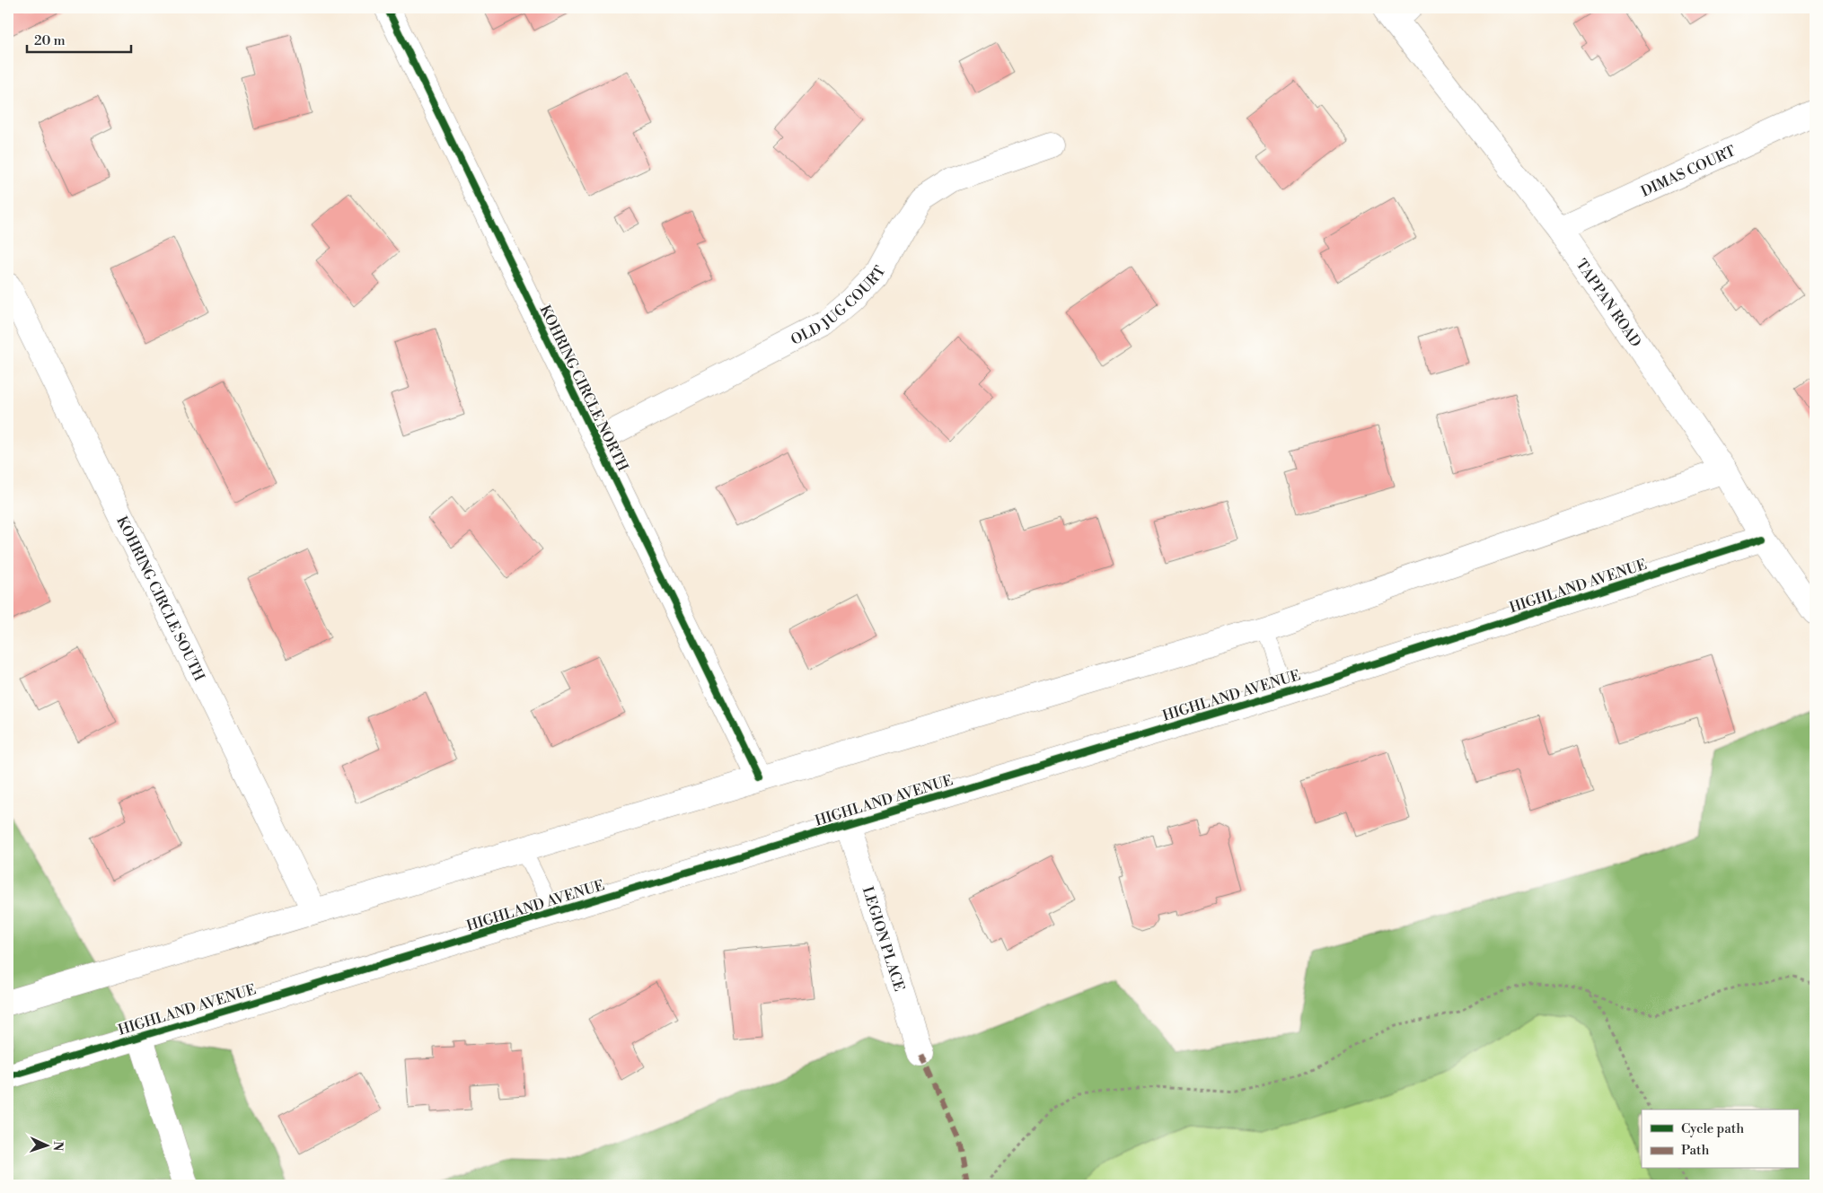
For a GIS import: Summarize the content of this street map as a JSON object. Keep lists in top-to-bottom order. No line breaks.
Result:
{"streets":{"street":["DIMAS COURT","OLD JUG COURT","TAPPAN ROAD","KOHRING CIRCLE NORTH","HIGHLAND AVENUE","KOHRING CIRCLE SOUTH","LEGION PLACE"]},"crossings":[["DIMAS COURT","TAPPAN ROAD"],["OLD JUG COURT","KOHRING CIRCLE NORTH"],["TAPPAN ROAD","HIGHLAND AVENUE"],["HIGHLAND AVENUE","LEGION PLACE"]],"legend":["Cycle path","Path"],"scale_bar":"20 m","north":"right"}
